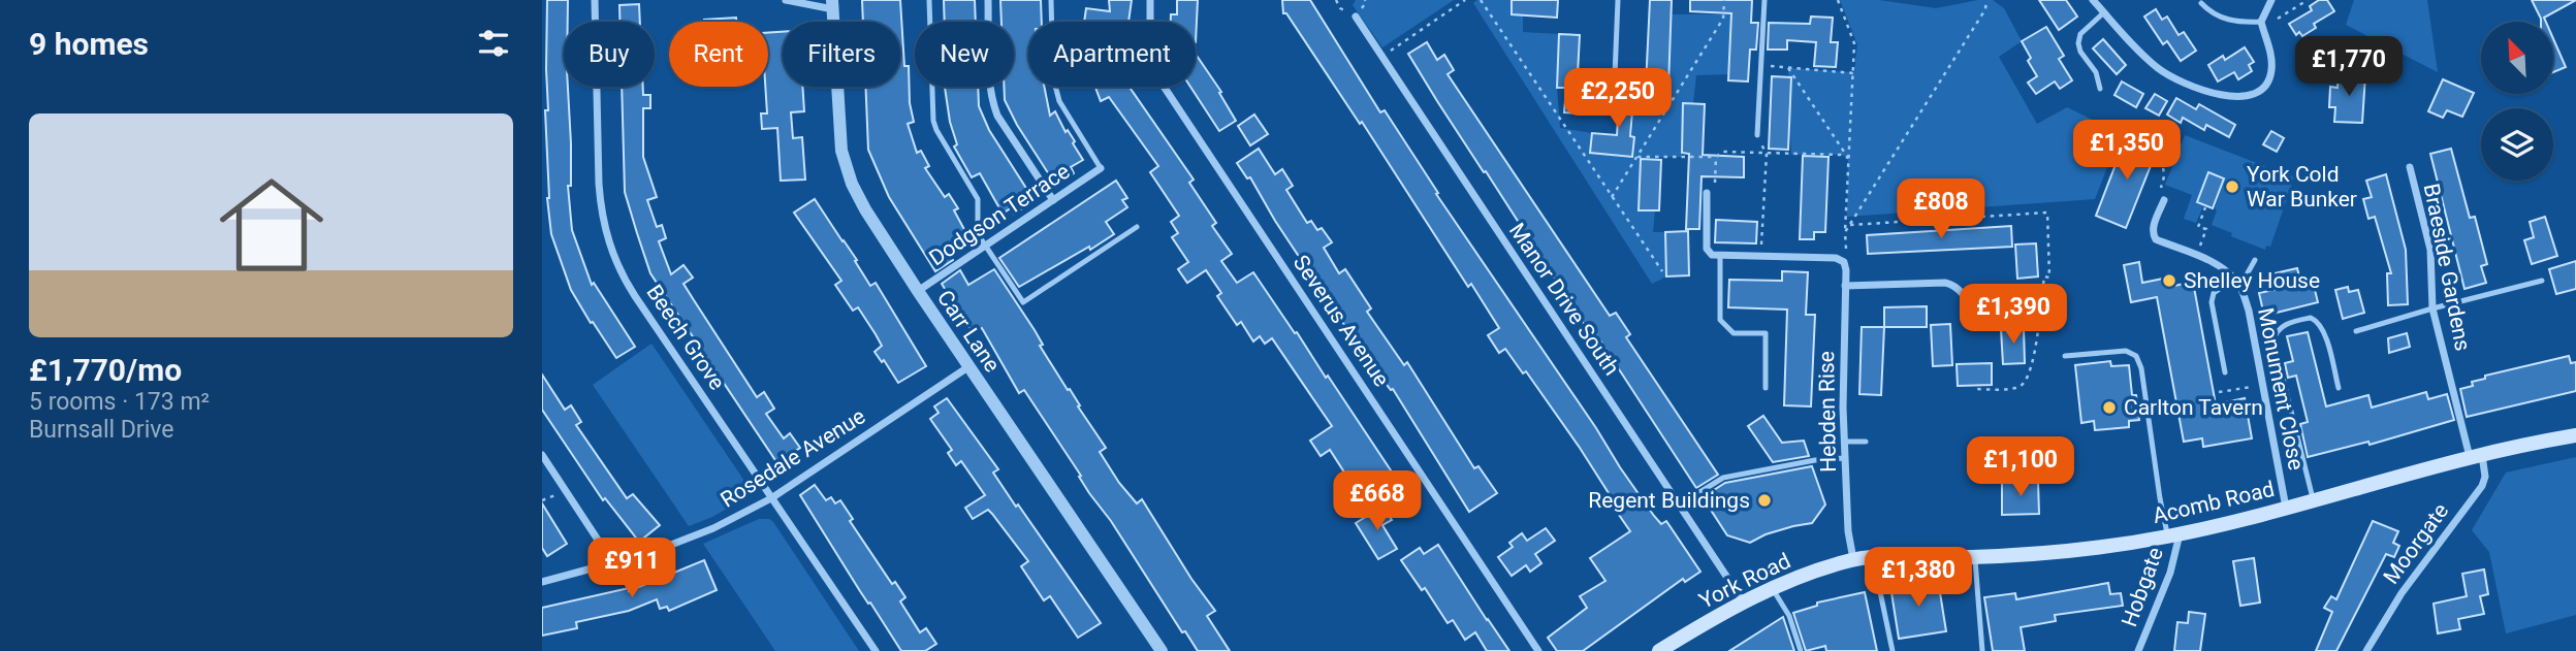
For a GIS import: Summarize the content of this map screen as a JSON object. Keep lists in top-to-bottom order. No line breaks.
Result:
{"streets":{"main road":["Acomb Road","York Road"],"street":["Dodgson Terrace","Braeside Gardens","Manor Drive South","Severus Avenue","Carr Lane","Beech Grove","Monument Close","Hebden Rise","Rosedale Avenue","Moorgate","Hobgate"]},"crossings":[["Dodgson Terrace","Carr Lane"],["Braeside Gardens","Acomb Road"],["Braeside Gardens","Moorgate"],["Manor Drive South","York Road"],["Carr Lane","Rosedale Avenue"],["Beech Grove","Rosedale Avenue"],["Monument Close","Acomb Road"],["Hebden Rise","Acomb Road"],["Hebden Rise","York Road"],["Acomb Road","Moorgate"],["Acomb Road","York Road"],["Acomb Road","Hobgate"]],"places":["York Cold War Bunker","Shelley House","Carlton Tavern","Regent Buildings"],"north":"top left","page":{"heading":"9 homes","chip":["Buy","Rent","Filters","New","Apartment"],"price":["£1,770","£2,250","£1,350","£808","£1,390","£1,100","£668","£911","£1,380"],"list":[{"name":"£1,770/mo","note":"5 rooms · 173 m² · Burnsall Drive"}]}}
